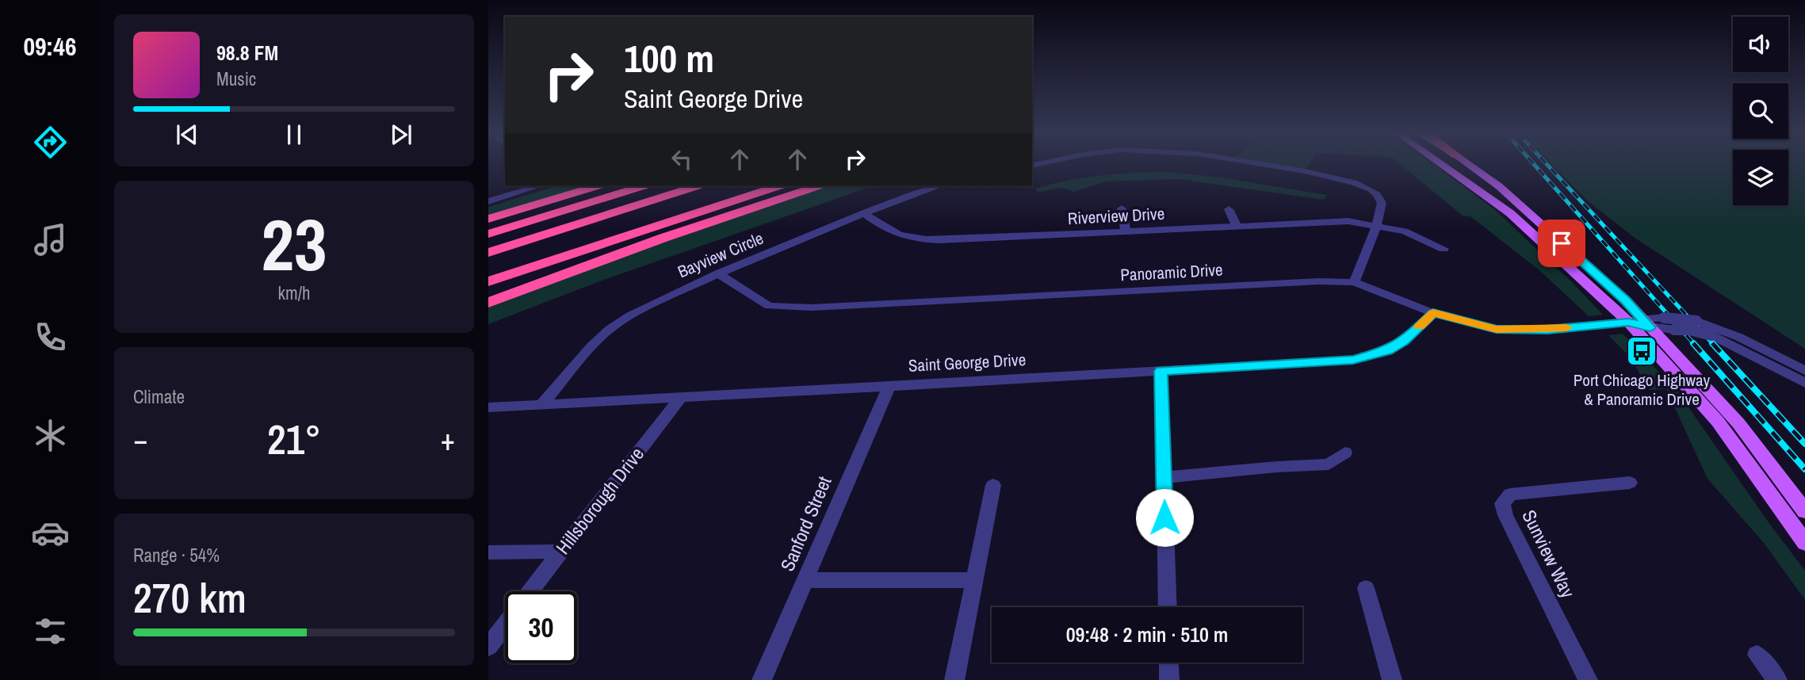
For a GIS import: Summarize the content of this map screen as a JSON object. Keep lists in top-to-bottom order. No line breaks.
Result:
{"streets":{"street":["Riverview Drive","Bayview Circle","Panoramic Drive","Saint George Drive","Hillsborough Drive","Sanford Street","Sunview Way"]},"crossings":[["Riverview Drive","Bayview Circle"],["Bayview Circle","Panoramic Drive"],["Bayview Circle","Saint George Drive"],["Panoramic Drive","Saint George Drive"],["Saint George Drive","Hillsborough Drive"],["Saint George Drive","Sanford Street"]],"places":{"bus stop":["Port Chicago Highway & Panoramic Drive"]},"page":{"tabs":"09:46","turn":["100 m","Saint George Drive"],"song":["98.8 FM","Music"],"tile":[["23","km/h"],"Climate",["Range · 54%","270 km"]],"heat":["−","21°","+"],"limit":"30","trip":"09:48 · 2 min · 510 m"}}
